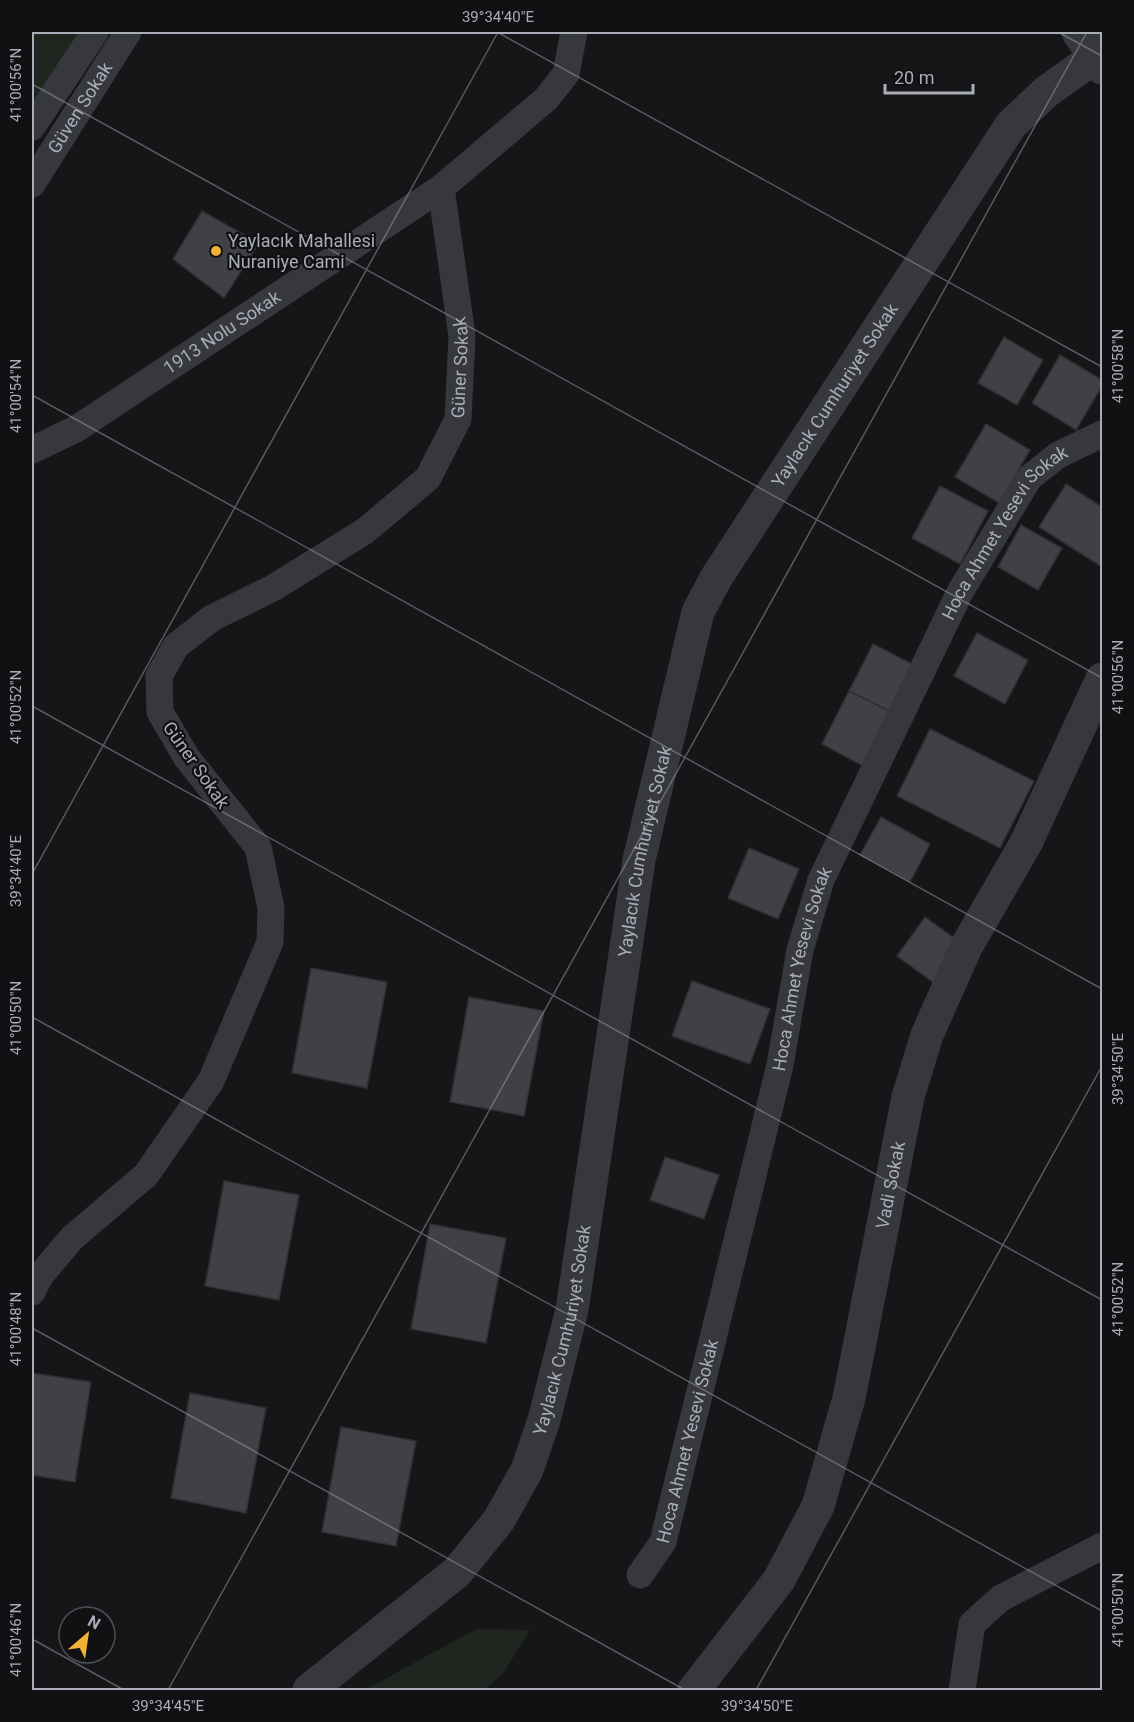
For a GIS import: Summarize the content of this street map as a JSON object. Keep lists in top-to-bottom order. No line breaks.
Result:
{"streets":{"street":["Güven Sokak","1913 Nolu Sokak","Güner Sokak","Yaylacık Cumhuriyet Sokak","Hoca Ahmet Yesevi Sokak","Vadi Sokak"]},"crossings":[["1913 Nolu Sokak","Güner Sokak"]],"places":["Yaylacık Mahallesi Nuraniye Cami"],"scale_bar":"20 m","north":"top right","coordinates":["39°34'40\"E","41°00'56\"N","41°00'58\"N","41°00'54\"N","41°00'52\"N","41°00'50\"N","39°34'50\"E","41°00'48\"N","41°00'46\"N","39°34'45\"E"]}
